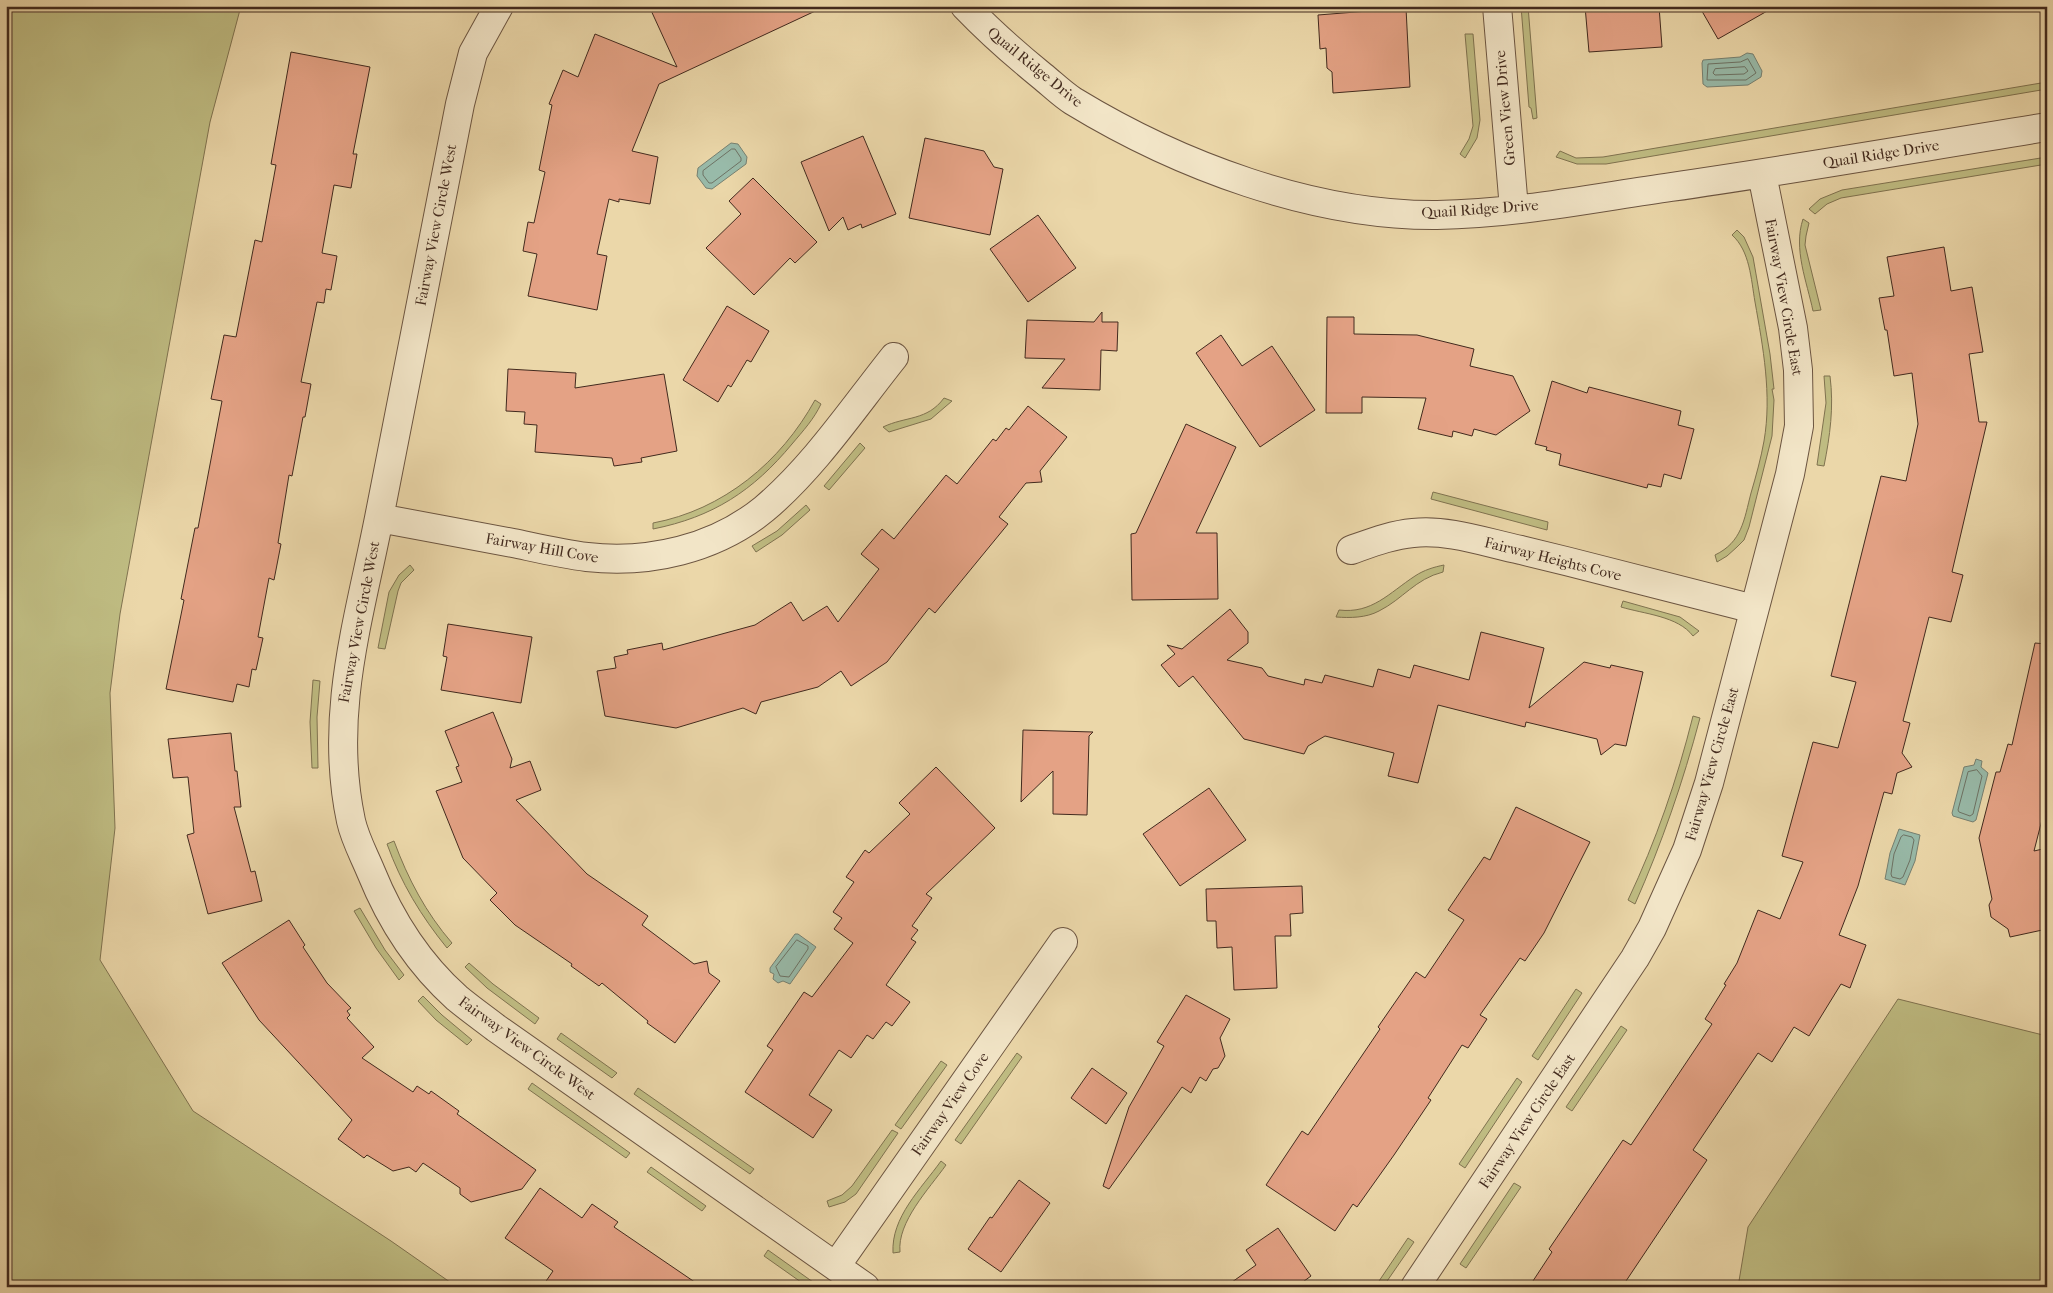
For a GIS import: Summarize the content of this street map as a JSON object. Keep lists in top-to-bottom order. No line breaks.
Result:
{"streets":{"street":["Quail Ridge Drive","Green View Drive","Fairway View Circle West","Fairway View Circle East","Fairway Hill Cove","Fairway Heights Cove","Fairway View Cove"]},"crossings":[["Quail Ridge Drive","Green View Drive"],["Quail Ridge Drive","Fairway View Circle East"],["Fairway View Circle West","Fairway Hill Cove"],["Fairway View Circle West","Fairway View Cove"],["Fairway View Circle East","Fairway Heights Cove"]]}
